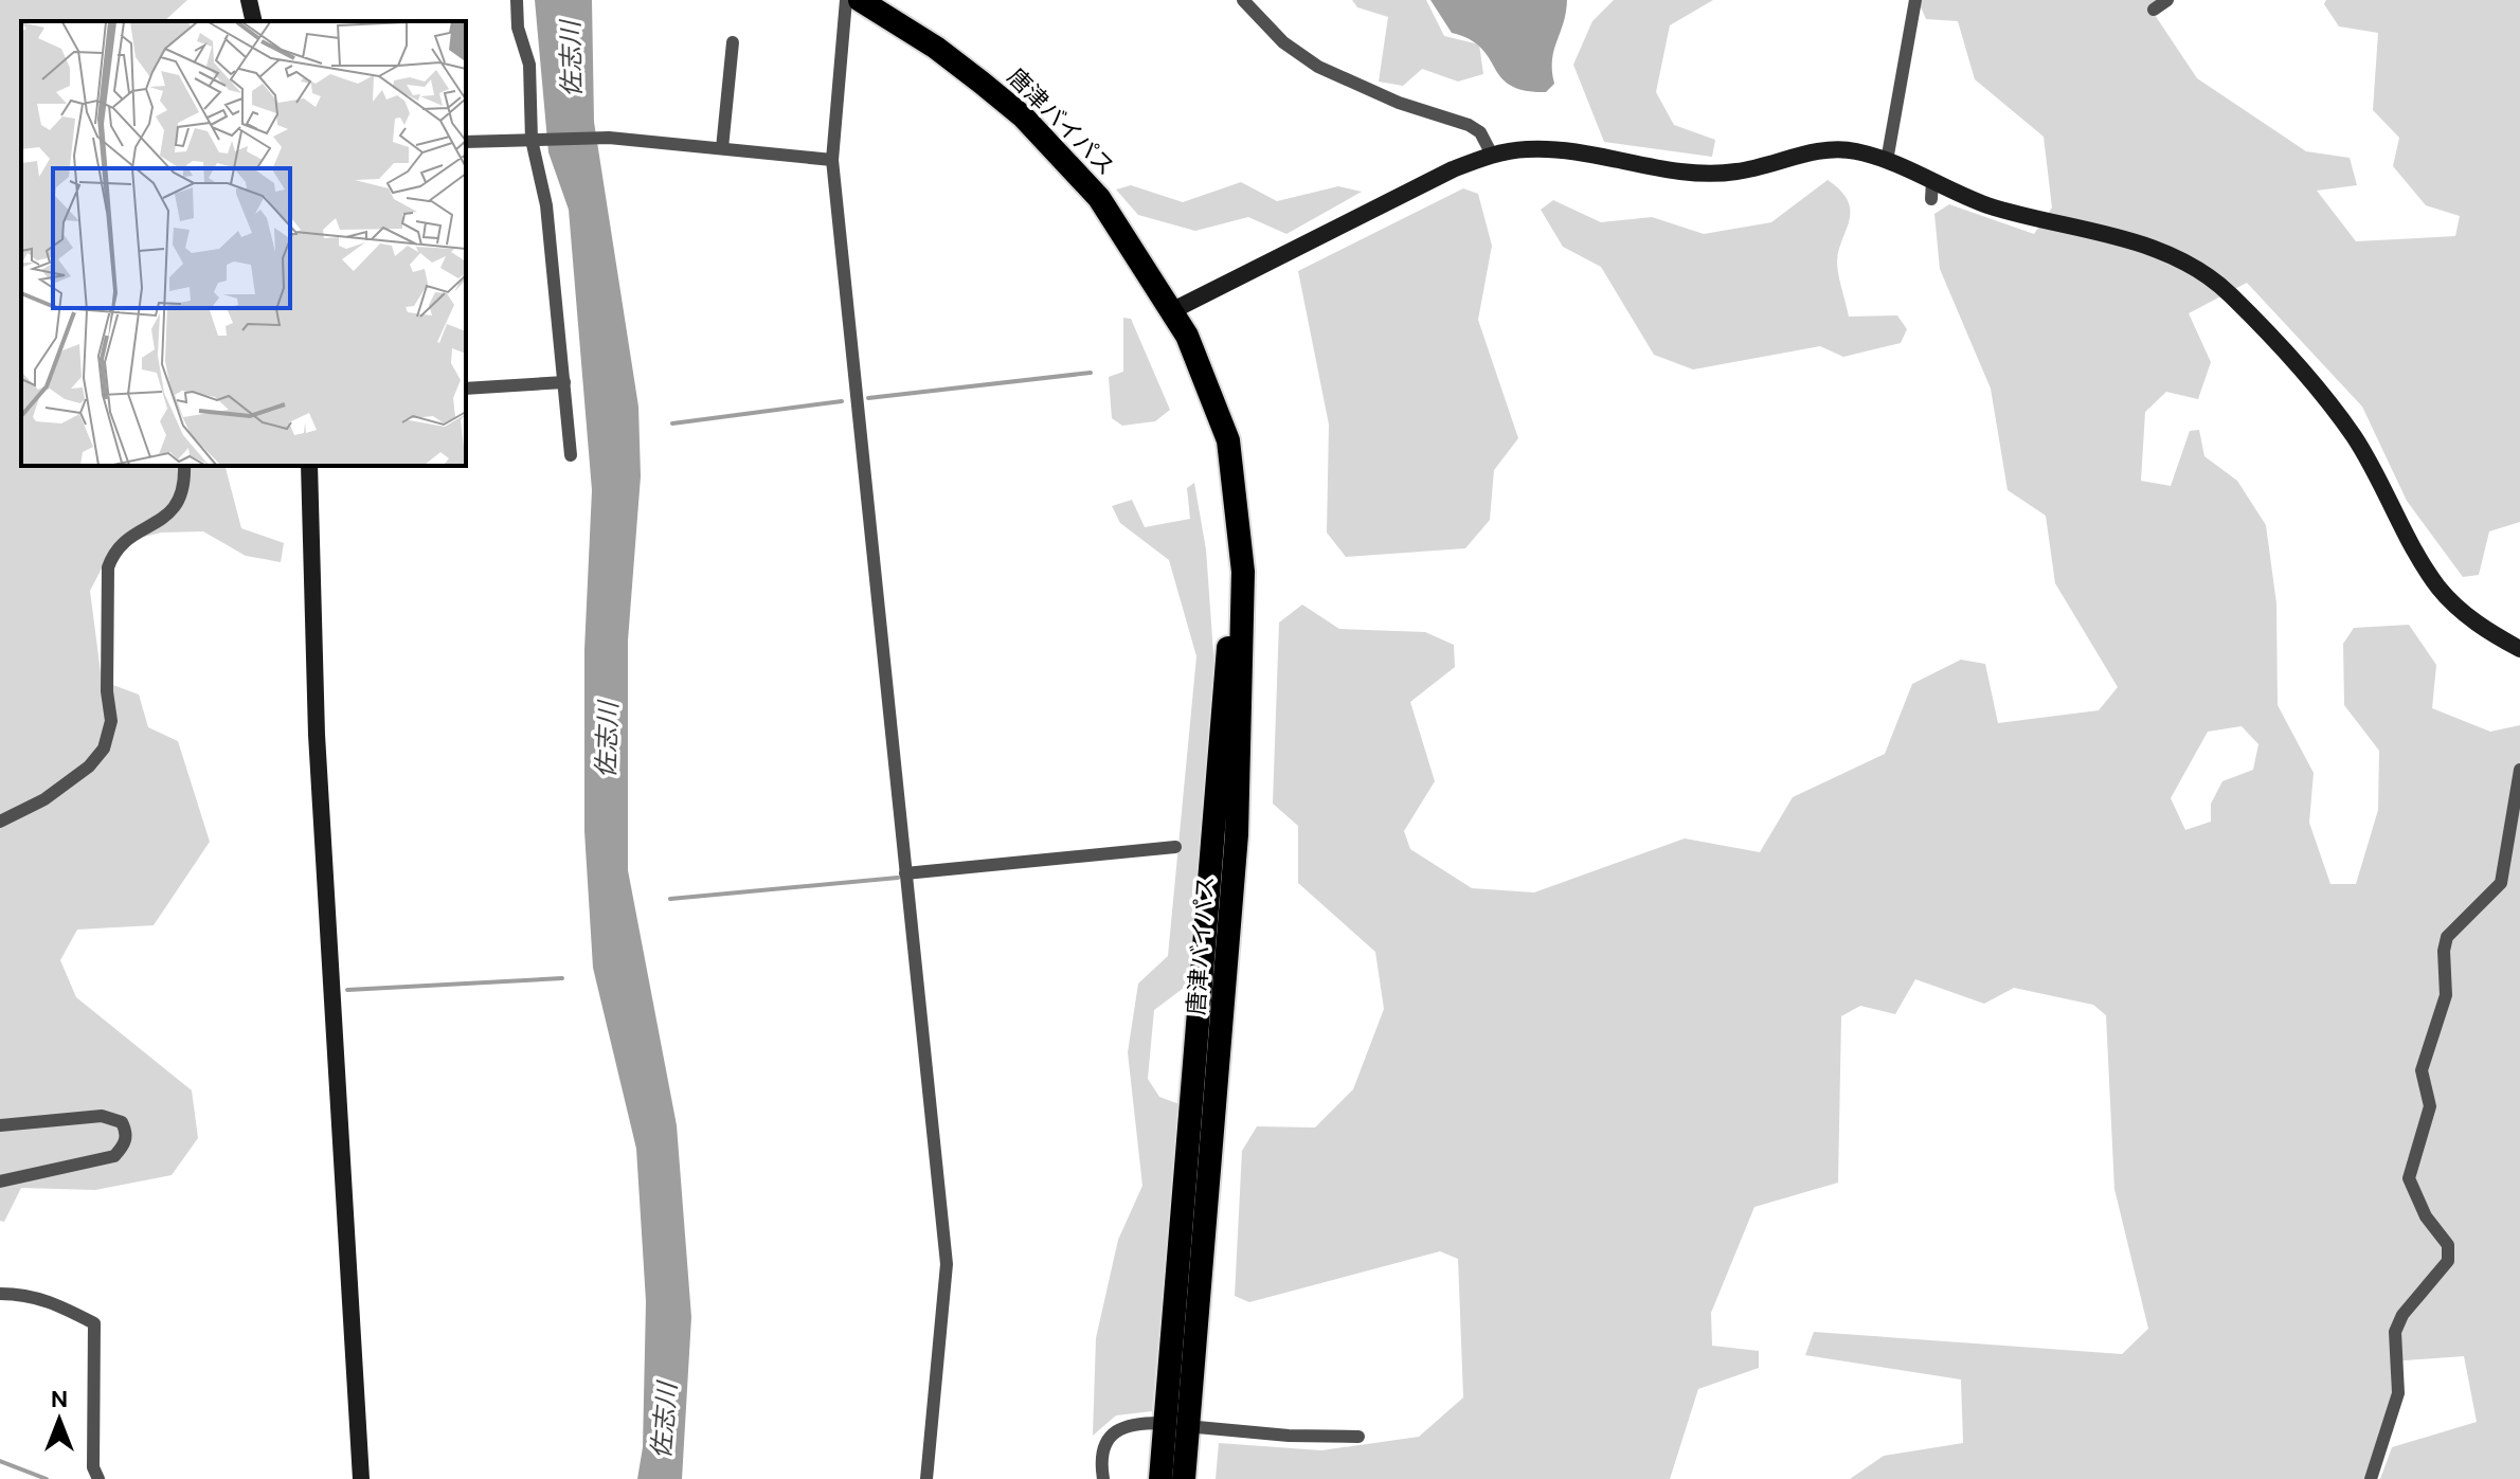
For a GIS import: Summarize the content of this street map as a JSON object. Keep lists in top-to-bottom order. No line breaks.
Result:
{"streets":{"highway":["唐津バイパス"]},"water":["佐志川"],"north":"top"}
